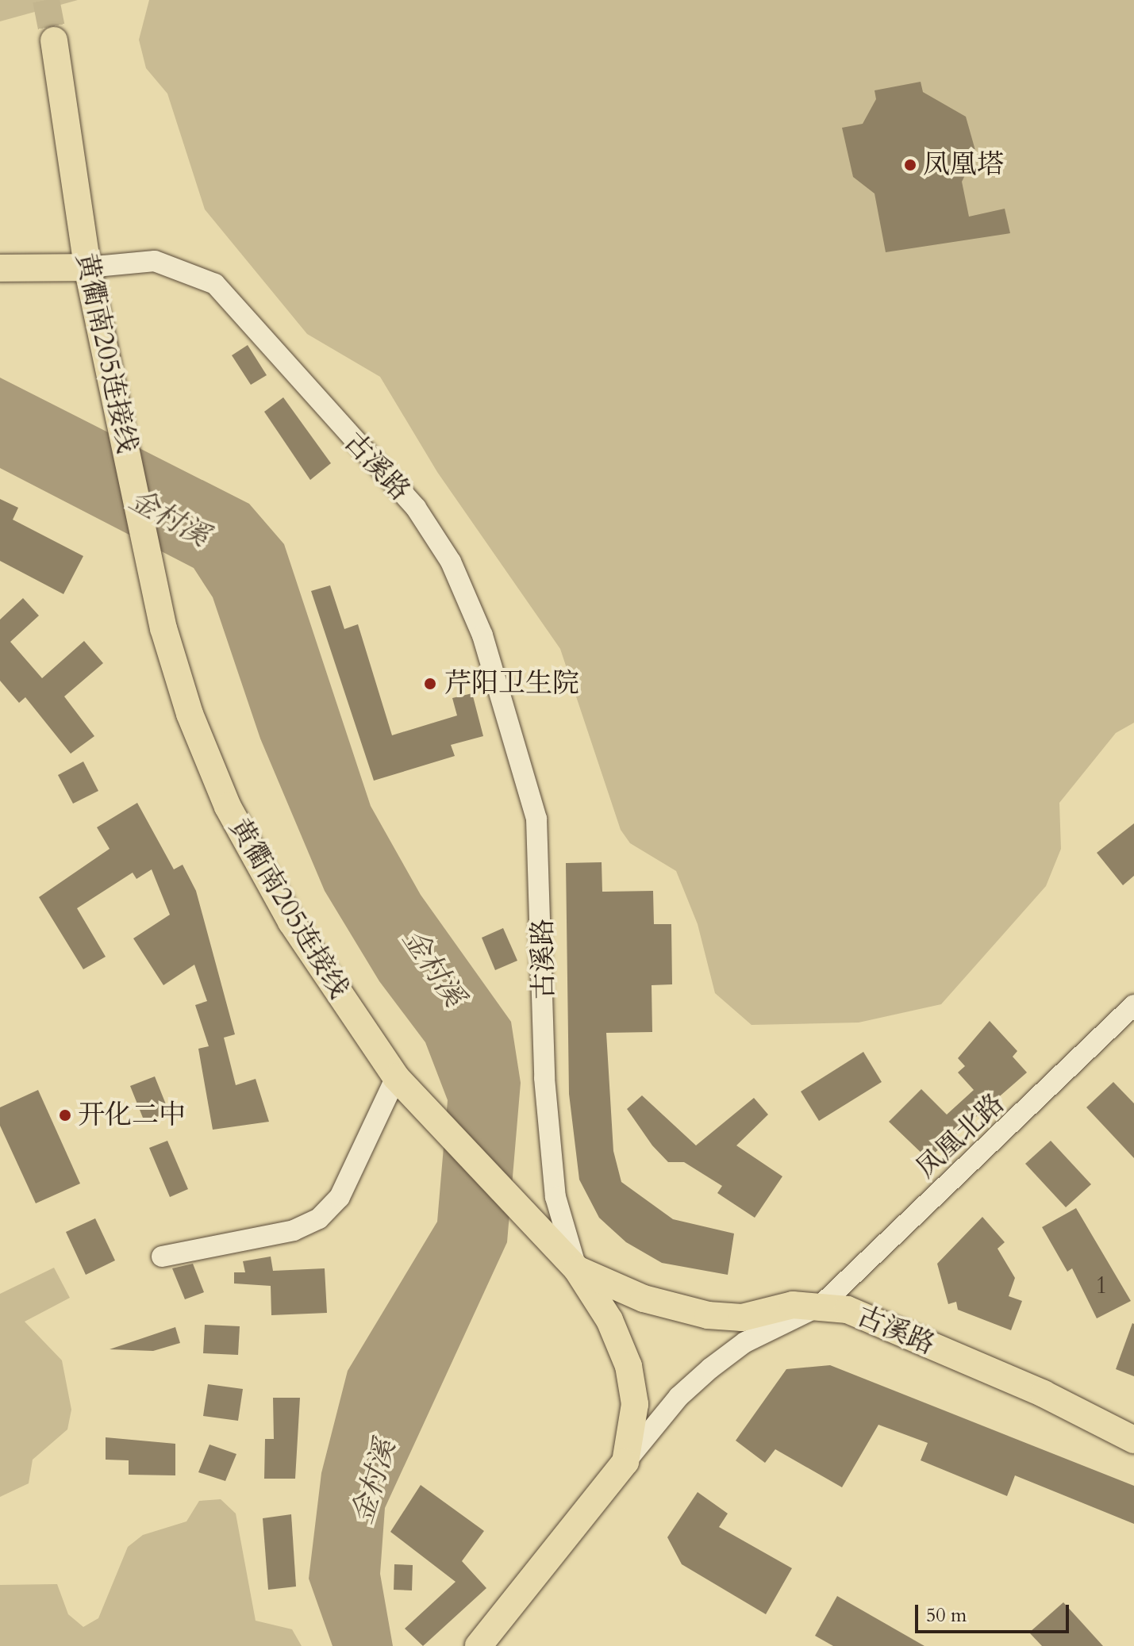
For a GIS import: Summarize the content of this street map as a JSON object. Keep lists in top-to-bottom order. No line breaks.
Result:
{"streets":{"main road":["黄衢南205连接线","古溪路"],"street":["凤凰北路"]},"crossings":[["黄衢南205连接线","古溪路"],["黄衢南205连接线","凤凰北路"],["古溪路","凤凰北路"]],"water":["金村溪"],"places":["凤凰塔","芹阳卫生院","开化二中"],"house_numbers":["1"],"scale_bar":"50 m"}
